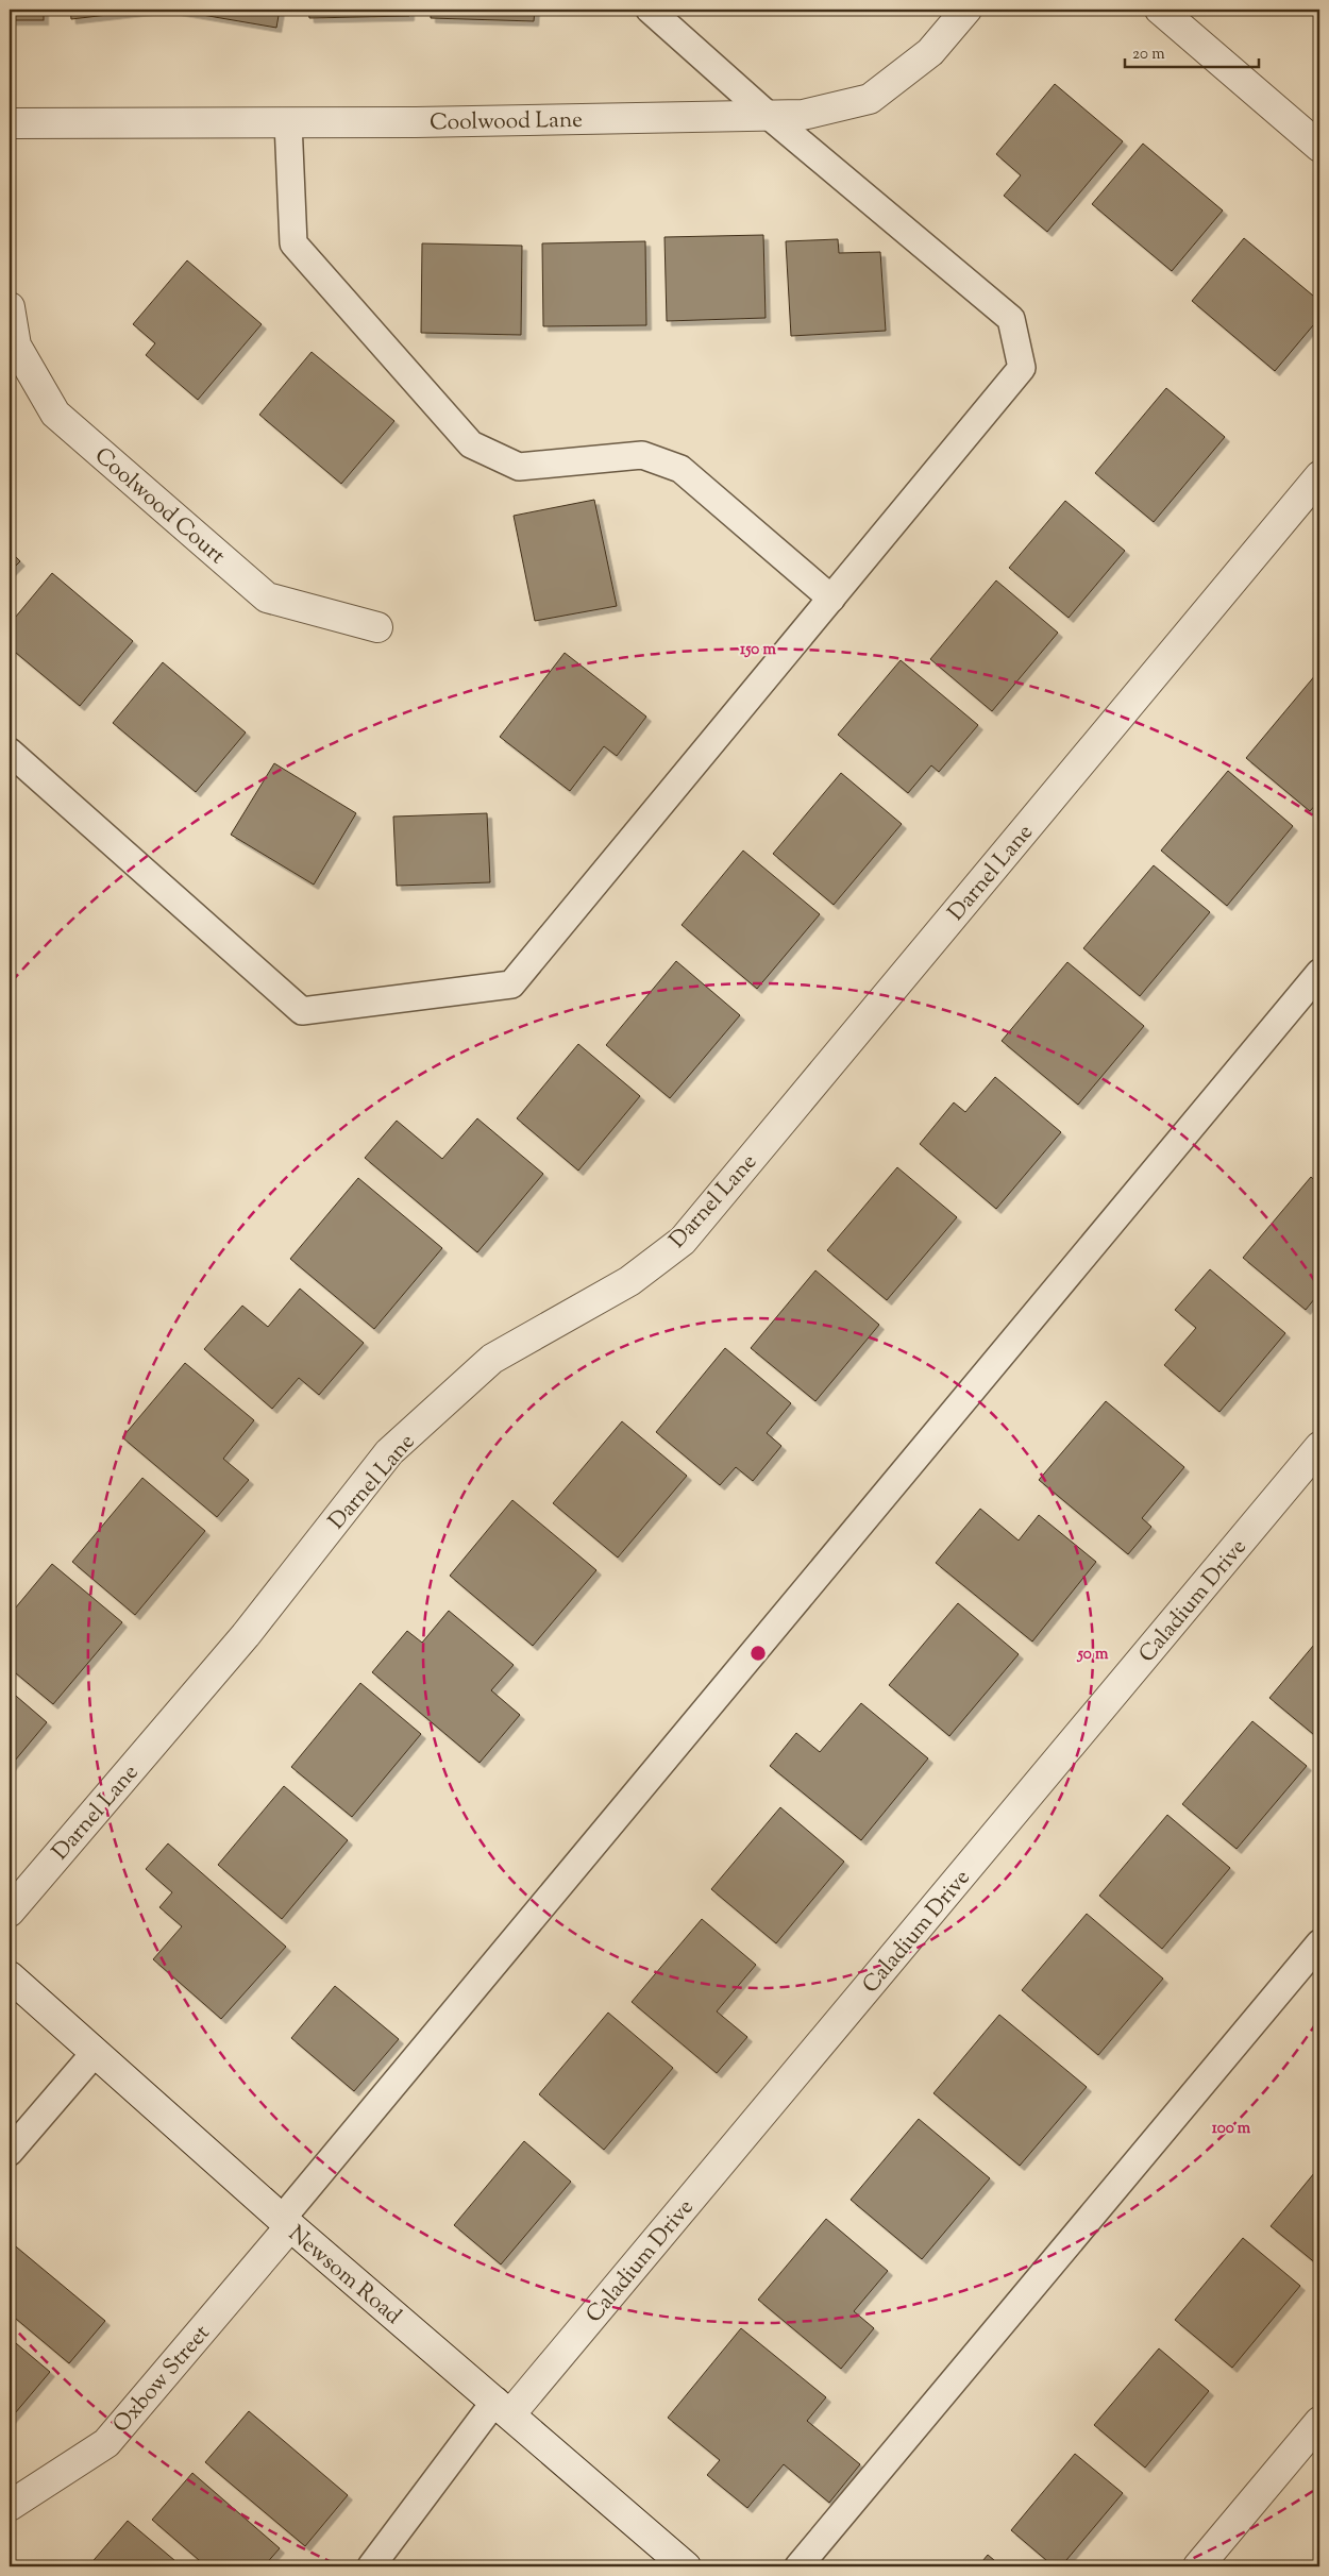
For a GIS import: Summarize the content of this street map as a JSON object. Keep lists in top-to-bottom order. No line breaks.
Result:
{"streets":{"street":["Coolwood Lane","Coolwood Court","Darnel Lane","Caladium Drive","Newsom Road","Oxbow Street"]},"crossings":[["Caladium Drive","Newsom Road"],["Newsom Road","Oxbow Street"]],"scale_bar":"20 m","rings":["150 m","50 m","100 m"]}
